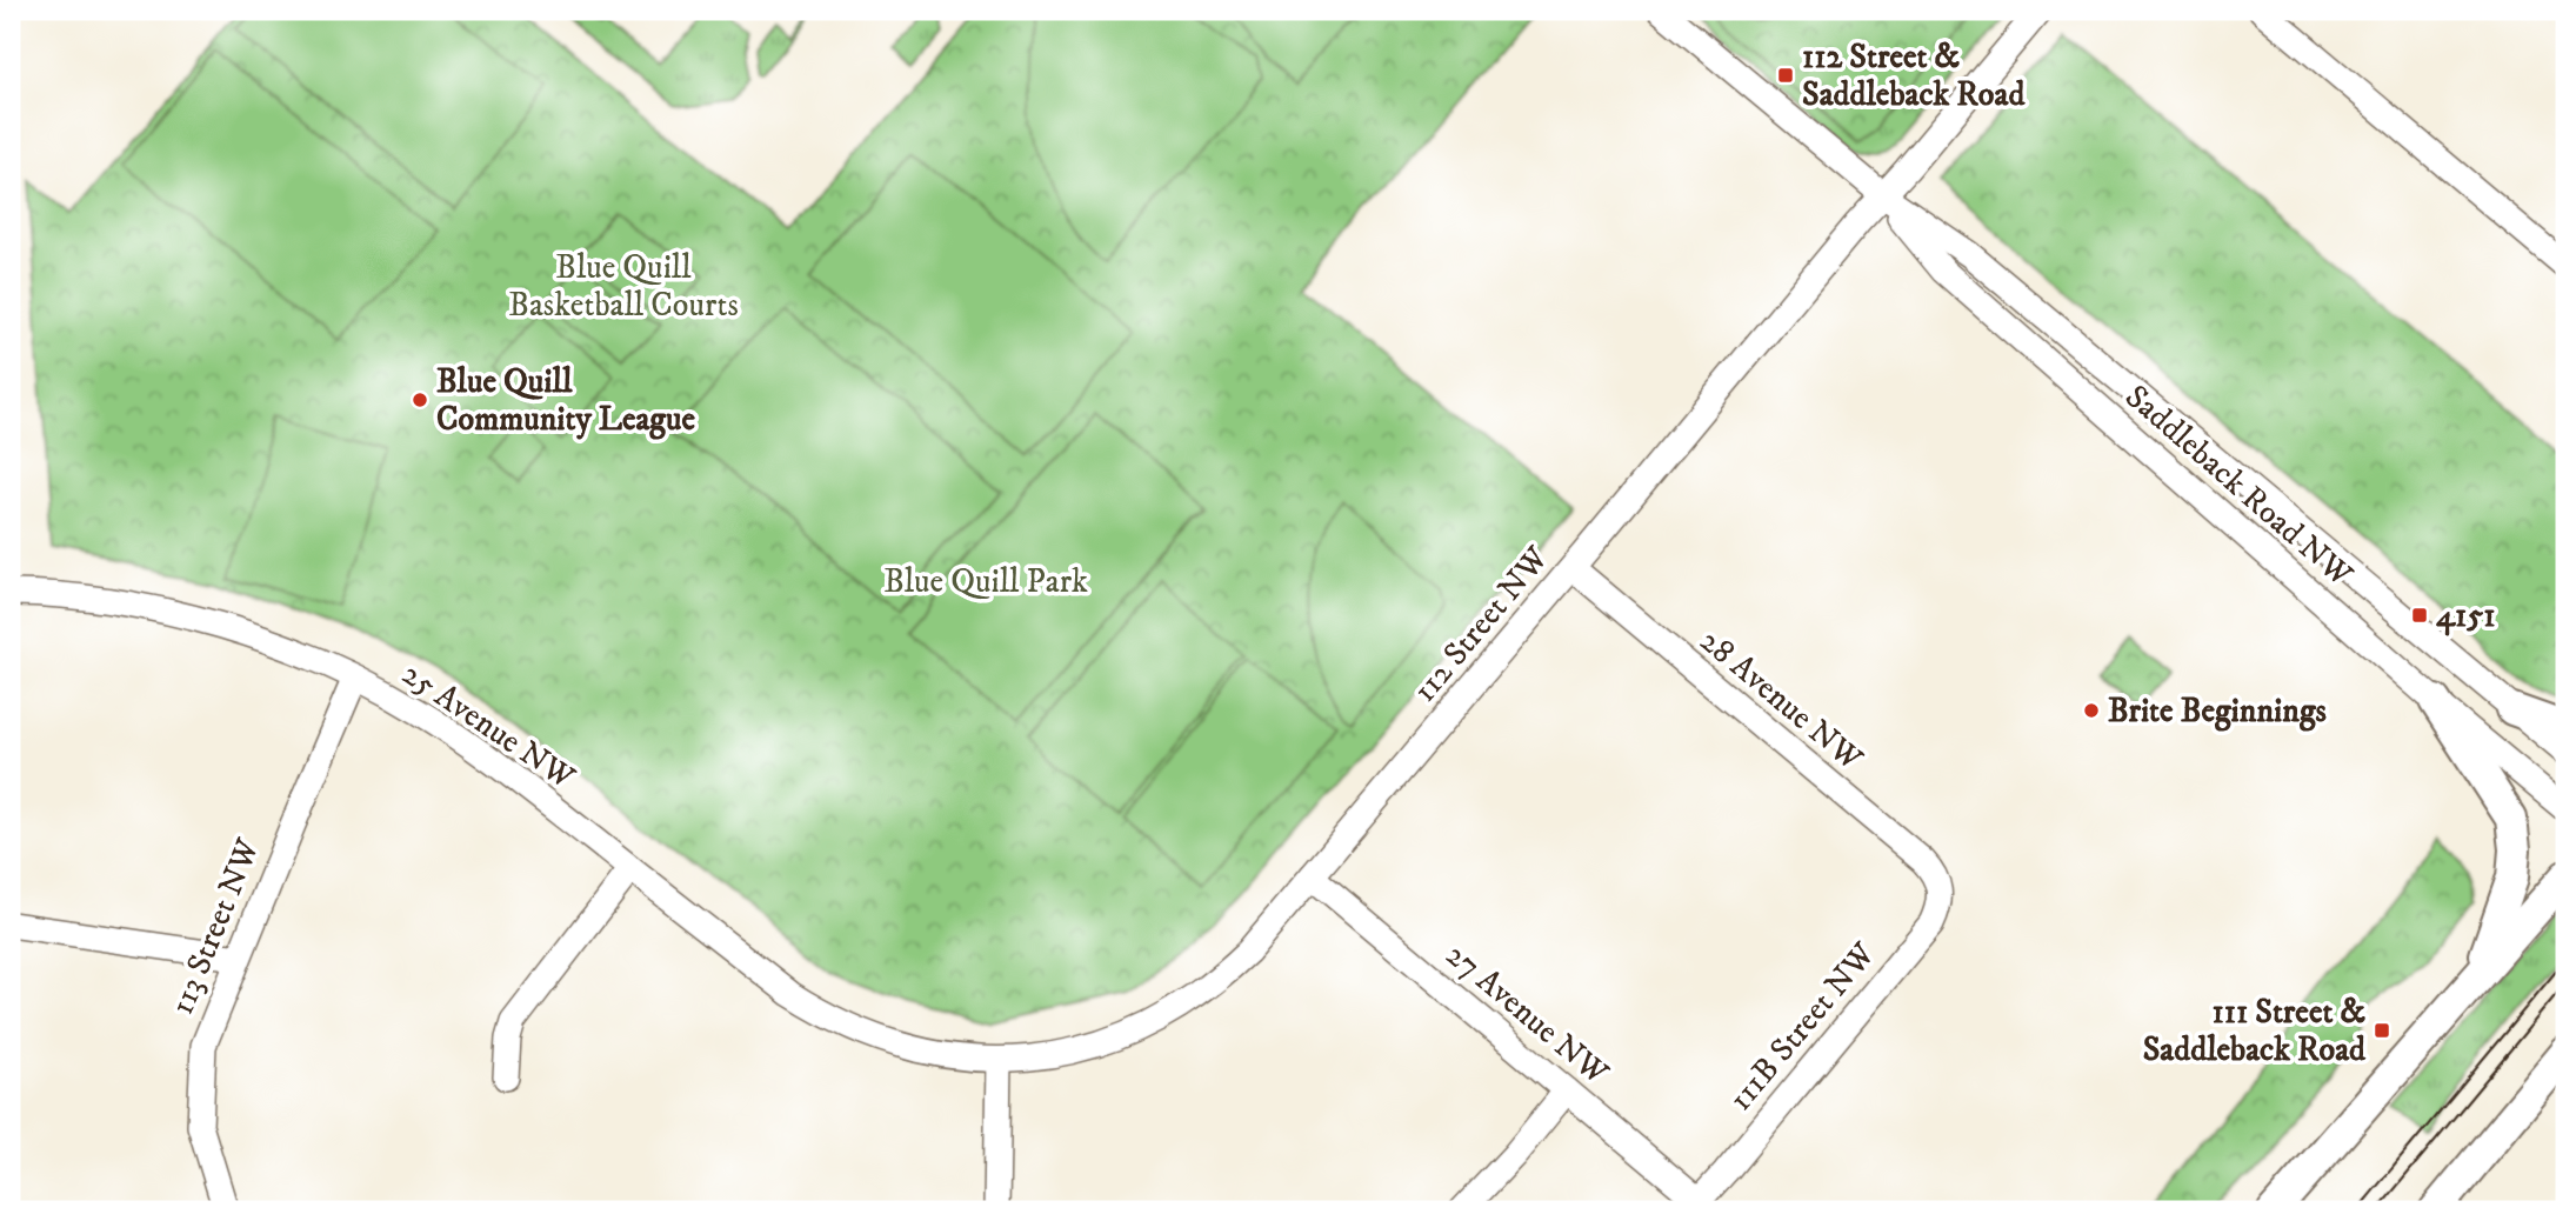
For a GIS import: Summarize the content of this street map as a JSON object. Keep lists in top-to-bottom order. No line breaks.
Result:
{"streets":{"street":["Saddleback Road NW","112 Street NW","28 Avenue NW","25 Avenue NW","113 Street NW","27 Avenue NW","111B Street NW"]},"crossings":[["Saddleback Road NW","112 Street NW"],["112 Street NW","28 Avenue NW"],["112 Street NW","25 Avenue NW"],["112 Street NW","27 Avenue NW"],["28 Avenue NW","111B Street NW"],["25 Avenue NW","113 Street NW"],["27 Avenue NW","111B Street NW"]],"parks":["Blue Quill Basketball Courts","Blue Quill Park"],"places":{"transit":["112 Street & Saddleback Road","4151","111 Street & Saddleback Road"],"other":["Blue Quill Community League","Brite Beginnings"]}}
